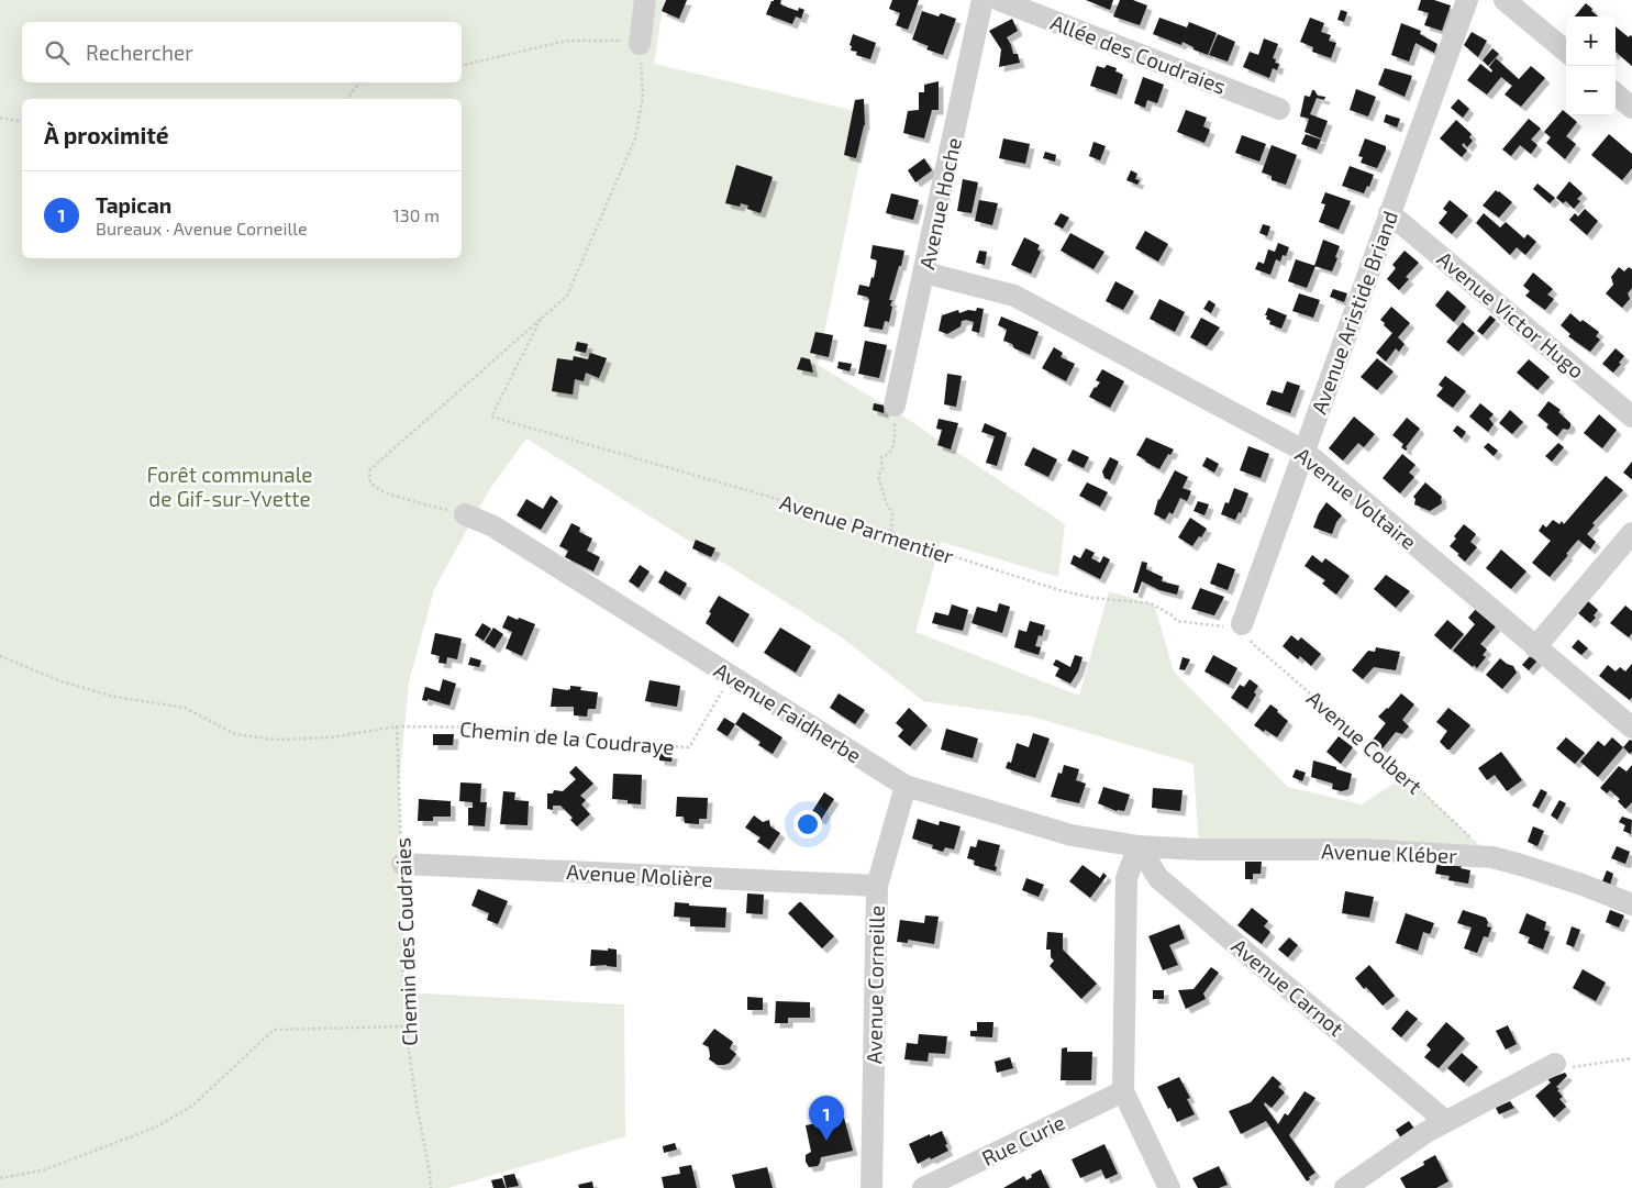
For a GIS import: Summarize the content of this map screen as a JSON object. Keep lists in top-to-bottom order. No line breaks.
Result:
{"streets":{"street":["Allée des Coudraies","Avenue Hoche","Avenue Aristide Briand","Avenue Victor Hugo","Avenue Voltaire","Avenue Faidherbe","Avenue Kléber","Avenue Molière","Avenue Corneille","Avenue Carnot","Rue Curie"],"path":["Avenue Parmentier","Chemin de la Coudraye","Avenue Colbert","Chemin des Coudraies"]},"crossings":[["Avenue Hoche","Avenue Voltaire"],["Avenue Aristide Briand","Avenue Victor Hugo"],["Avenue Aristide Briand","Avenue Voltaire"],["Avenue Aristide Briand","Avenue Parmentier"],["Avenue Aristide Briand","Avenue Colbert"],["Avenue Parmentier","Avenue Colbert"],["Avenue Faidherbe","Chemin de la Coudraye"],["Avenue Faidherbe","Avenue Kléber"],["Avenue Faidherbe","Avenue Corneille"],["Avenue Faidherbe","Avenue Carnot"],["Chemin de la Coudraye","Chemin des Coudraies"],["Avenue Kléber","Avenue Carnot"],["Avenue Molière","Chemin des Coudraies"],["Avenue Molière","Avenue Corneille"]],"parks":["Forêt communale de Gif-sur-Yvette"],"page":{"map_buttons":["+","−"],"search":"Rechercher","heading":"À proximité","list":[{"mark":"1","name":"Tapican","note":"Bureaux · Avenue Corneille","value":"130 m"}],"pins":"1"}}
